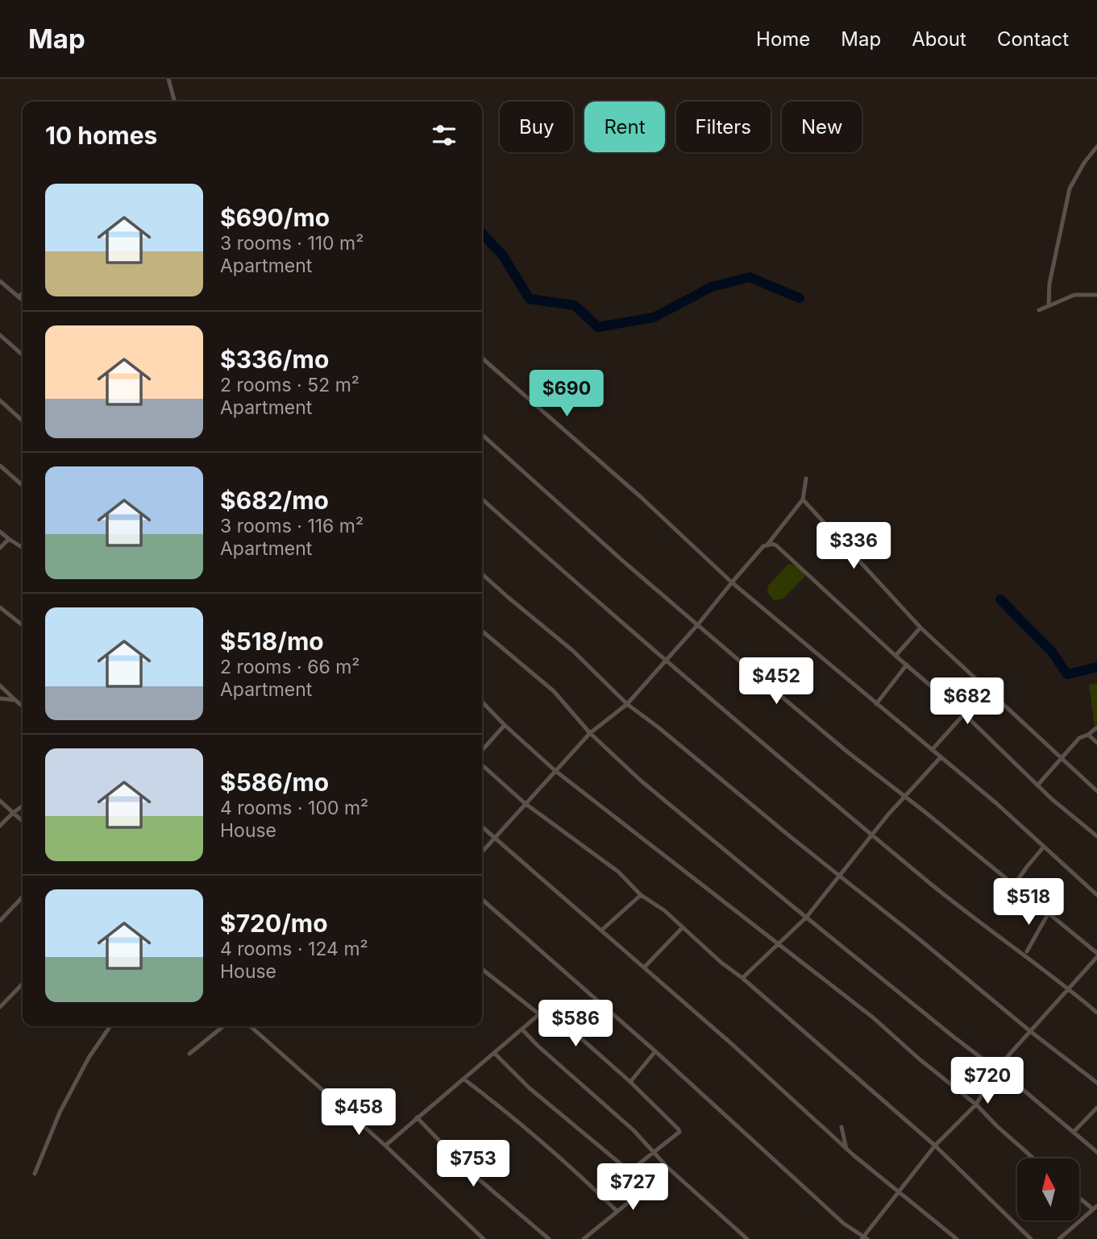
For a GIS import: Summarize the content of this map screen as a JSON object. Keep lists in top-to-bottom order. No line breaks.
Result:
{"north":"top","page":{"header":"Map","nav":["Home","Map","About","Contact"],"chip":["Buy","Rent","Filters","New"],"heading":"10 homes","list":[{"name":"$690/mo","note":"3 rooms · 110 m² · Apartment"},{"name":"$336/mo","note":"2 rooms · 52 m² · Apartment"},{"name":"$682/mo","note":"3 rooms · 116 m² · Apartment"},{"name":"$518/mo","note":"2 rooms · 66 m² · Apartment"},{"name":"$586/mo","note":"4 rooms · 100 m² · House"},{"name":"$720/mo","note":"4 rooms · 124 m² · House"}],"price":["$690","$336","$452","$682","$518","$586","$720","$458","$753","$727"]}}
